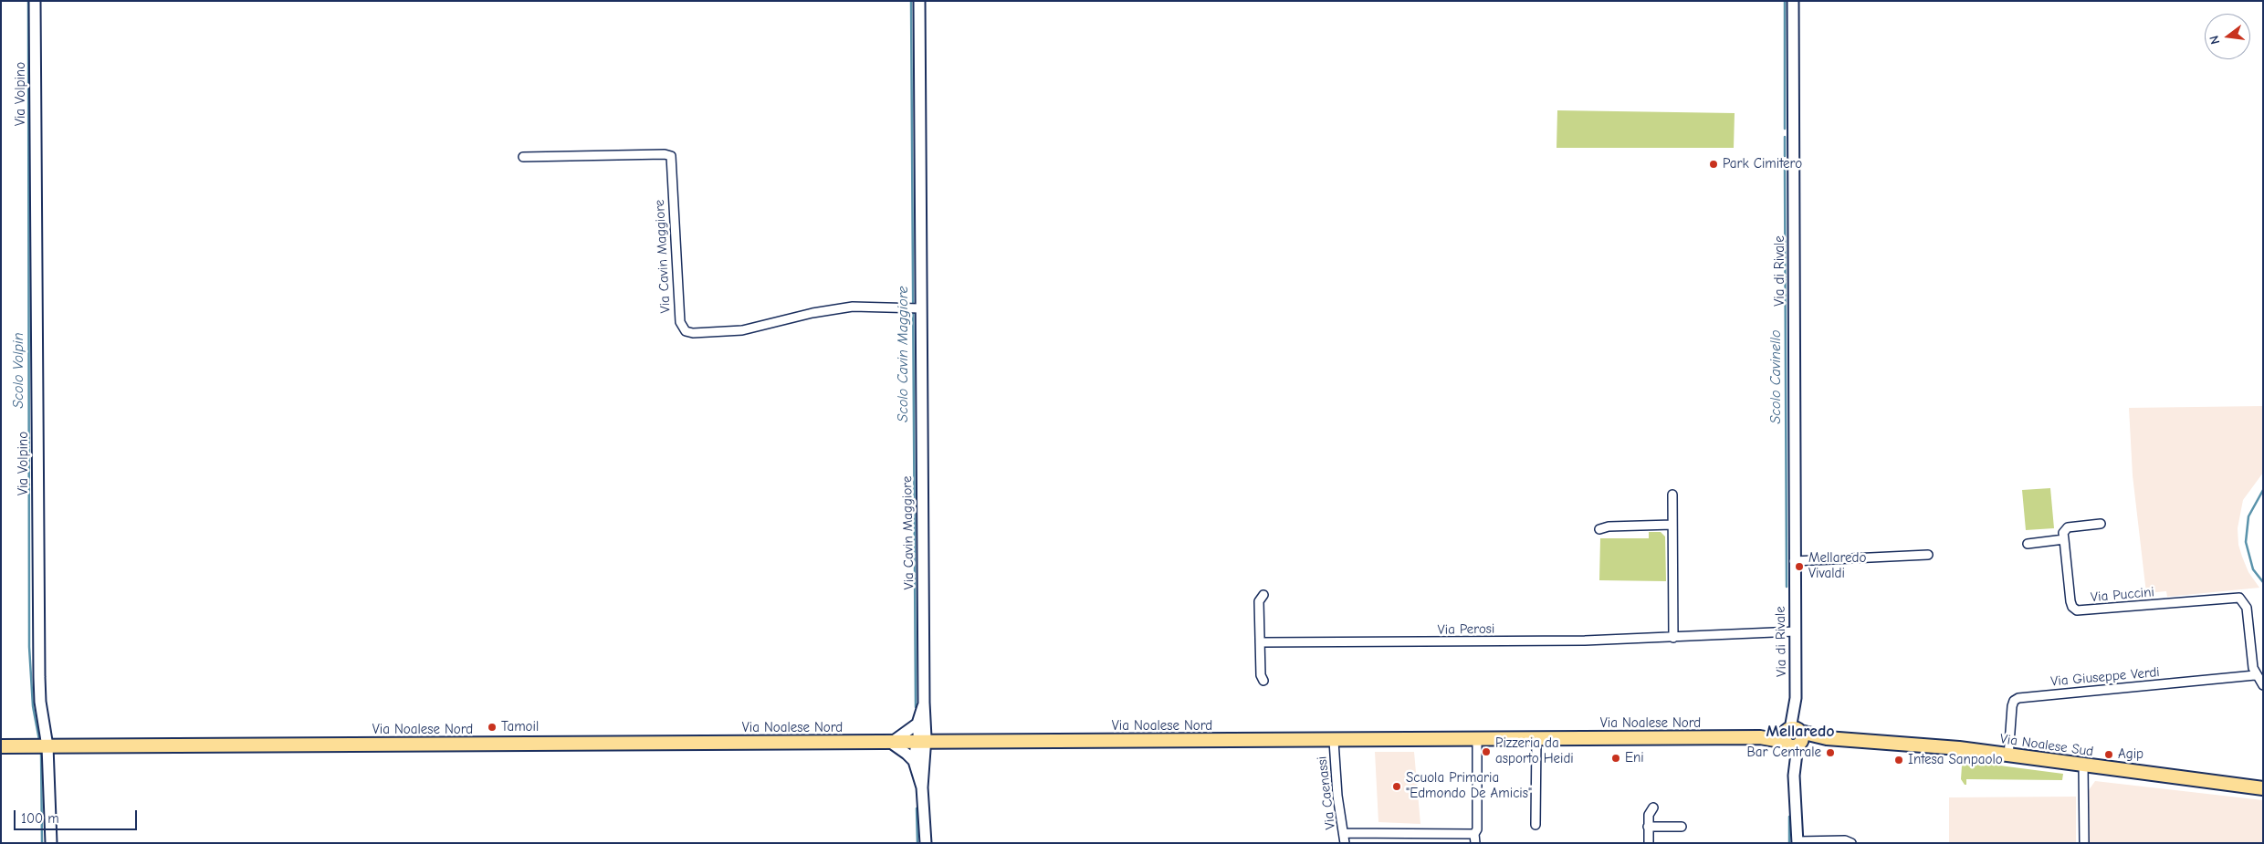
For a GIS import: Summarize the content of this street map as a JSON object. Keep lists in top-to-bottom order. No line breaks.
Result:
{"streets":{"main road":["Via Noalese Nord","Via Noalese Sud"],"street":["Via Volpino","Via Cavin Maggiore","Via di Rivale","Via Puccini","Via Perosi","Via Giuseppe Verdi","Via Caenassi"]},"crossings":[["Via Volpino","Via Noalese Nord"],["Via Cavin Maggiore","Via Noalese Nord"],["Via di Rivale","Via Perosi"],["Via di Rivale","Via Noalese Nord"],["Via di Rivale","Via Noalese Sud"],["Via Puccini","Via Giuseppe Verdi"],["Via Giuseppe Verdi","Via Noalese Sud"],["Via Noalese Nord","Via Noalese Sud"],["Via Noalese Nord","Via Caenassi"]],"districts":["Mellaredo"],"water":["Scolo Cavin Maggiore","Scolo Volpin","Scolo Cavinello"],"places":["Park Cimitero","Mellaredo Vivaldi","Tamoil","Pizzeria da asporto Heidi","Bar Centrale","Agip","Eni","Intesa Sanpaolo","Scuola Primaria \"Edmondo De Amicis\""],"scale_bar":"100 m","north":"left"}
